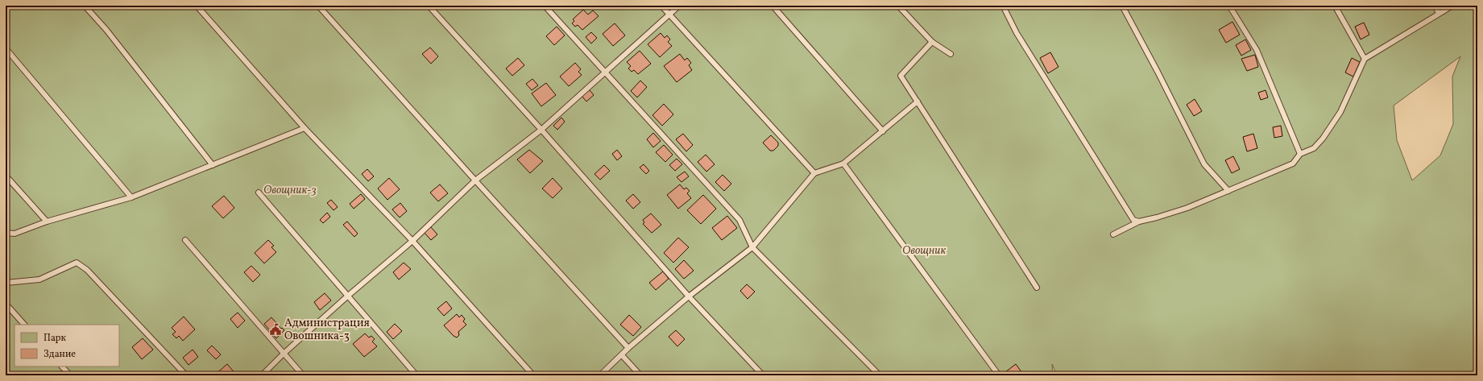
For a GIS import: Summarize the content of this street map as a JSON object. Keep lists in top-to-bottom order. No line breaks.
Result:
{"parks":["Овощник-3","Овощник"],"places":{"public building":["Администрация Овошника-3"]},"legend":["Парк","Здание"]}
